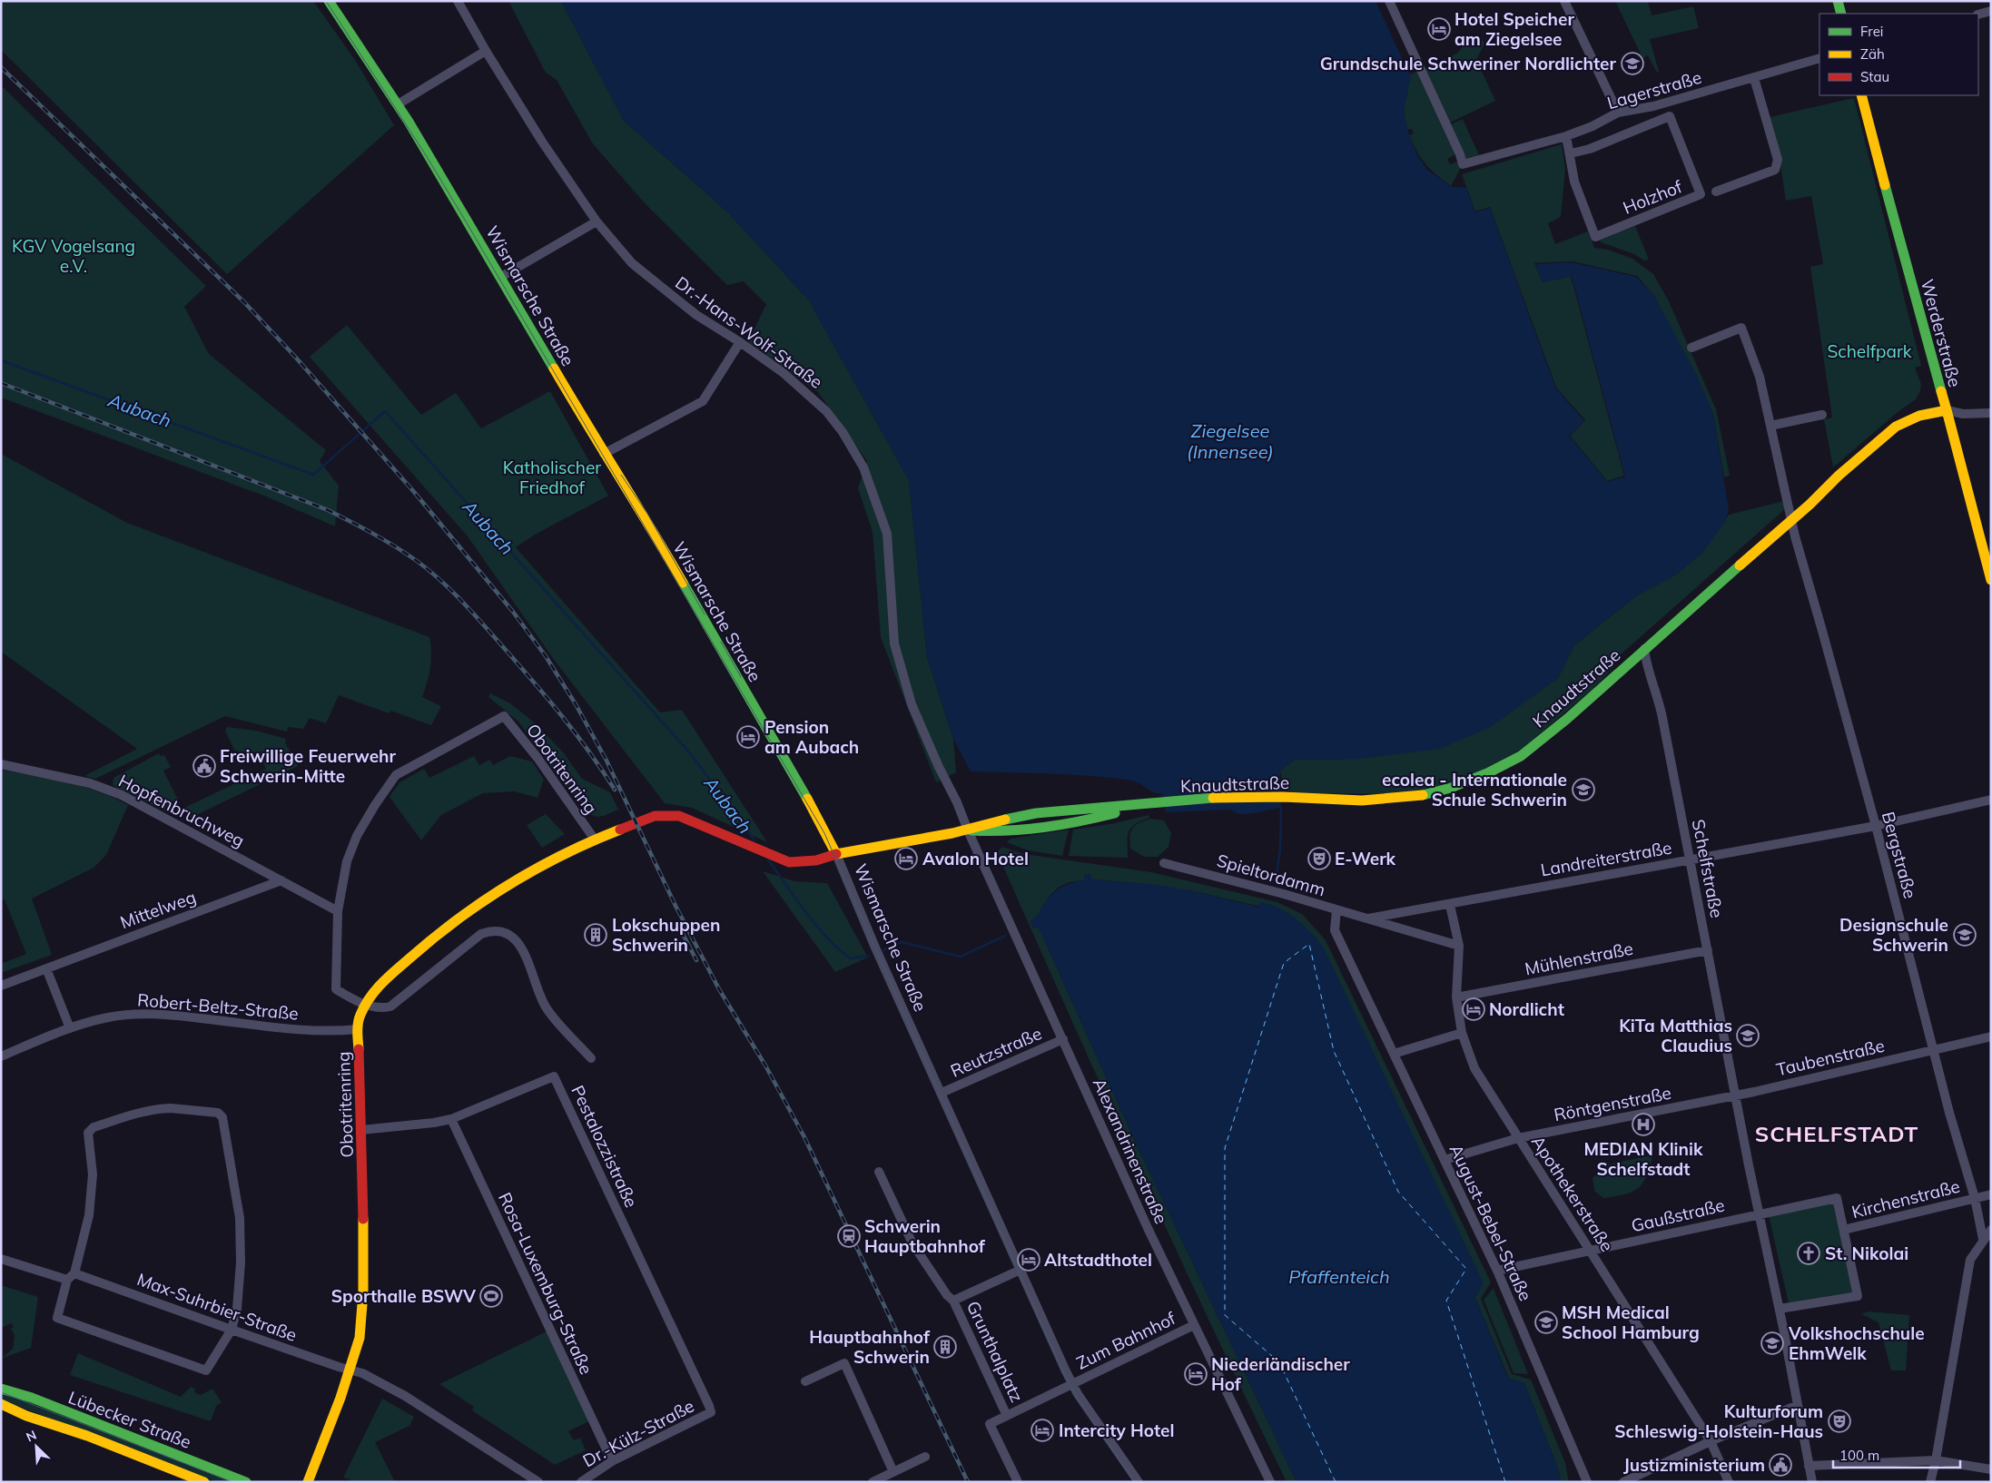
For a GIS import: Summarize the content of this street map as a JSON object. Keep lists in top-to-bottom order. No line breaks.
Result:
{"streets":{"main road":["Wismarsche Straße","Werderstraße","Knaudtstraße","Obotritenring","Lübecker Straße"],"street":["Lagerstraße","Holzhof","Dr.-Hans-Wolf-Straße","Hopfenbruchweg","Bergstraße","Landreiterstraße","Schelfstraße","Spieltordamm","Mittelweg","Mühlenstraße","Robert-Beltz-Straße","Reutzstraße","Taubenstraße","Röntgenstraße","Pestalozzistraße","Alexandrinenstraße","Apothekerstraße","Kirchenstraße","Gaußstraße","August-Bebel-Straße","Rosa-Luxemburg-Straße","Max-Suhrbier-Straße","Zum Bahnhof","Grunthalplatz","Dr.-Külz-Straße"]},"crossings":[["Lagerstraße","Holzhof"],["Wismarsche Straße","Knaudtstraße"],["Wismarsche Straße","Obotritenring"],["Wismarsche Straße","Reutzstraße"],["Wismarsche Straße","Grunthalplatz"],["Dr.-Hans-Wolf-Straße","Knaudtstraße"],["Dr.-Hans-Wolf-Straße","Alexandrinenstraße"],["Werderstraße","Knaudtstraße"],["Knaudtstraße","Obotritenring"],["Knaudtstraße","Bergstraße"],["Knaudtstraße","Schelfstraße"],["Knaudtstraße","Alexandrinenstraße"],["Obotritenring","Hopfenbruchweg"],["Obotritenring","Robert-Beltz-Straße"],["Obotritenring","Pestalozzistraße"],["Obotritenring","Max-Suhrbier-Straße"],["Hopfenbruchweg","Mittelweg"],["Bergstraße","Landreiterstraße"],["Bergstraße","Taubenstraße"],["Bergstraße","Kirchenstraße"],["Landreiterstraße","Schelfstraße"],["Landreiterstraße","Spieltordamm"],["Landreiterstraße","Apothekerstraße"],["Schelfstraße","Mühlenstraße"],["Schelfstraße","Taubenstraße"],["Schelfstraße","Röntgenstraße"],["Schelfstraße","Gaußstraße"],["Spieltordamm","Apothekerstraße"],["Spieltordamm","August-Bebel-Straße"],["Mühlenstraße","Apothekerstraße"],["Reutzstraße","Alexandrinenstraße"],["Taubenstraße","Röntgenstraße"],["Röntgenstraße","Apothekerstraße"],["Röntgenstraße","August-Bebel-Straße"],["Pestalozzistraße","Rosa-Luxemburg-Straße"],["Pestalozzistraße","Dr.-Külz-Straße"],["Alexandrinenstraße","Zum Bahnhof"],["Apothekerstraße","Gaußstraße"],["Kirchenstraße","Gaußstraße"],["Gaußstraße","August-Bebel-Straße"],["Rosa-Luxemburg-Straße","Dr.-Külz-Straße"],["Zum Bahnhof","Grunthalplatz"]],"districts":["SCHELFSTADT"],"water":["Aubach","Ziegelsee (Innensee)","Pfaffenteich"],"parks":["KGV Vogelsang e.V.","Schelfpark","Katholischer Friedhof"],"places":{"hotel":["Hotel Speicher am Ziegelsee","Pension am Aubach","Avalon Hotel","Nordlicht","Altstadthotel","Niederländischer Hof","Intercity Hotel"],"school or university":["Grundschule Schweriner Nordlichter","ecolea - Internationale Schule Schwerin","Designschule Schwerin","KiTa Matthias Claudius","MSH Medical School Hamburg","Volkshochschule EhmWelk"],"public building":["Freiwillige Feuerwehr Schwerin-Mitte","Justizministerium"],"theatre":["E-Werk","Kulturforum Schleswig-Holstein-Haus"],"building":["Lokschuppen Schwerin","Hauptbahnhof Schwerin"],"hospital":["MEDIAN Klinik Schelfstadt"],"station":["Schwerin Hauptbahnhof"],"church":["St. Nikolai"],"sports":["Sporthalle BSWV"]},"legend":["Frei","Zäh","Stau"],"scale_bar":"100 m","north":"top left"}
